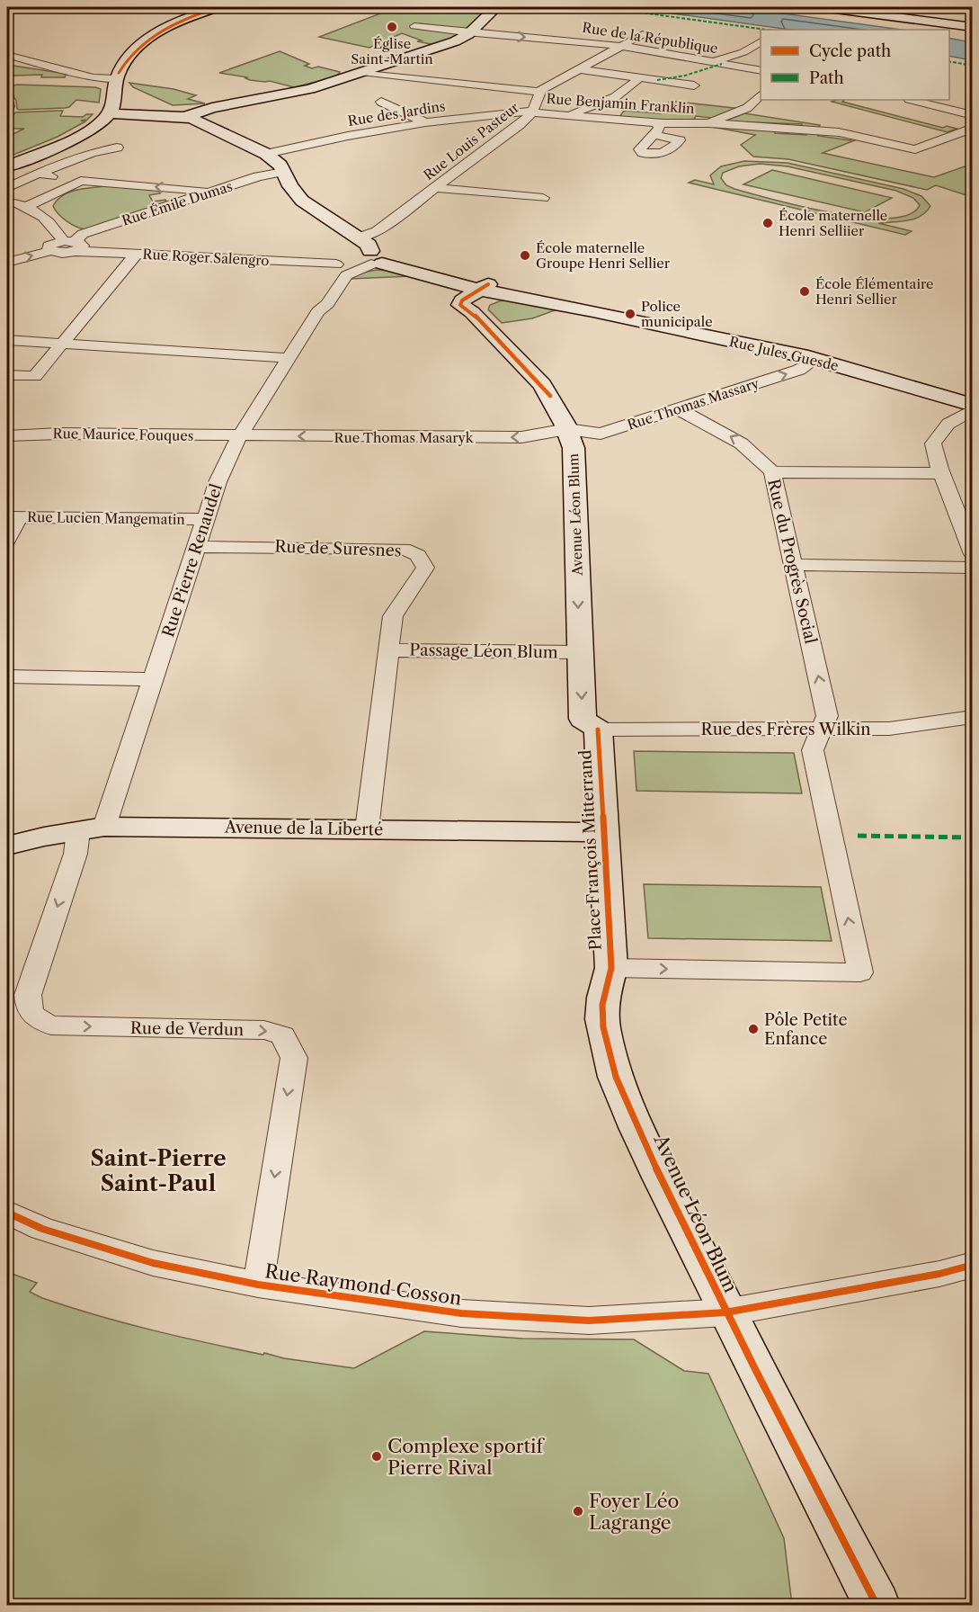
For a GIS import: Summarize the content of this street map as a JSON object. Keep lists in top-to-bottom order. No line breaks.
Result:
{"streets":{"street":["Rue de la République","Rue Benjamin Franklin","Rue des Jardins","Rue Louis Pasteur","Rue Émile Dumas","Rue Roger Salengro","Rue Jules Guesde","Rue Thomas Massary","Rue Maurice Fouques","Rue Thomas Masaryk","Avenue Léon Blum","Rue Lucien Mangematin","Rue de Suresnes","Rue Pierre Renaudel","Rue du Progrès Social","Passage Léon Blum","Rue des Frères Wilkin","Avenue de la Liberté","Place François Mitterrand","Rue de Verdun","Rue Raymond Cosson"]},"crossings":[["Rue Benjamin Franklin","Rue des Jardins"],["Rue Benjamin Franklin","Rue Louis Pasteur"],["Rue des Jardins","Rue Louis Pasteur"],["Rue Émile Dumas","Rue Roger Salengro"],["Rue Roger Salengro","Rue Pierre Renaudel"],["Rue Jules Guesde","Rue Thomas Massary"],["Rue Jules Guesde","Avenue Léon Blum"],["Rue Jules Guesde","Rue Pierre Renaudel"],["Rue Thomas Massary","Rue Thomas Masaryk"],["Rue Thomas Massary","Avenue Léon Blum"],["Rue Thomas Massary","Rue du Progrès Social"],["Rue Maurice Fouques","Rue Thomas Masaryk"],["Rue Maurice Fouques","Rue Pierre Renaudel"],["Rue Thomas Masaryk","Avenue Léon Blum"],["Rue Thomas Masaryk","Rue Pierre Renaudel"],["Avenue Léon Blum","Passage Léon Blum"],["Avenue Léon Blum","Rue des Frères Wilkin"],["Avenue Léon Blum","Place François Mitterrand"],["Avenue Léon Blum","Rue Raymond Cosson"],["Rue Lucien Mangematin","Rue Pierre Renaudel"],["Rue de Suresnes","Rue Pierre Renaudel"],["Rue de Suresnes","Passage Léon Blum"],["Rue de Suresnes","Avenue de la Liberté"],["Rue Pierre Renaudel","Avenue de la Liberté"],["Rue Pierre Renaudel","Rue de Verdun"],["Rue du Progrès Social","Rue des Frères Wilkin"],["Rue du Progrès Social","Place François Mitterrand"],["Rue des Frères Wilkin","Place François Mitterrand"],["Avenue de la Liberté","Place François Mitterrand"],["Avenue de la Liberté","Rue de Verdun"],["Rue de Verdun","Rue Raymond Cosson"]],"one_way":["Rue Thomas Masaryk","Rue du Progrès Social"],"districts":["Saint-Pierre Saint-Paul"],"places":["Église Saint-Martin","École maternelle Henri Selliier","École maternelle Groupe Henri Sellier","École Élémentaire Henri Sellier","Police municipale","Pôle Petite Enfance","Complexe sportif Pierre Rival","Foyer Léo Lagrange"],"legend":["Cycle path","Path"]}
